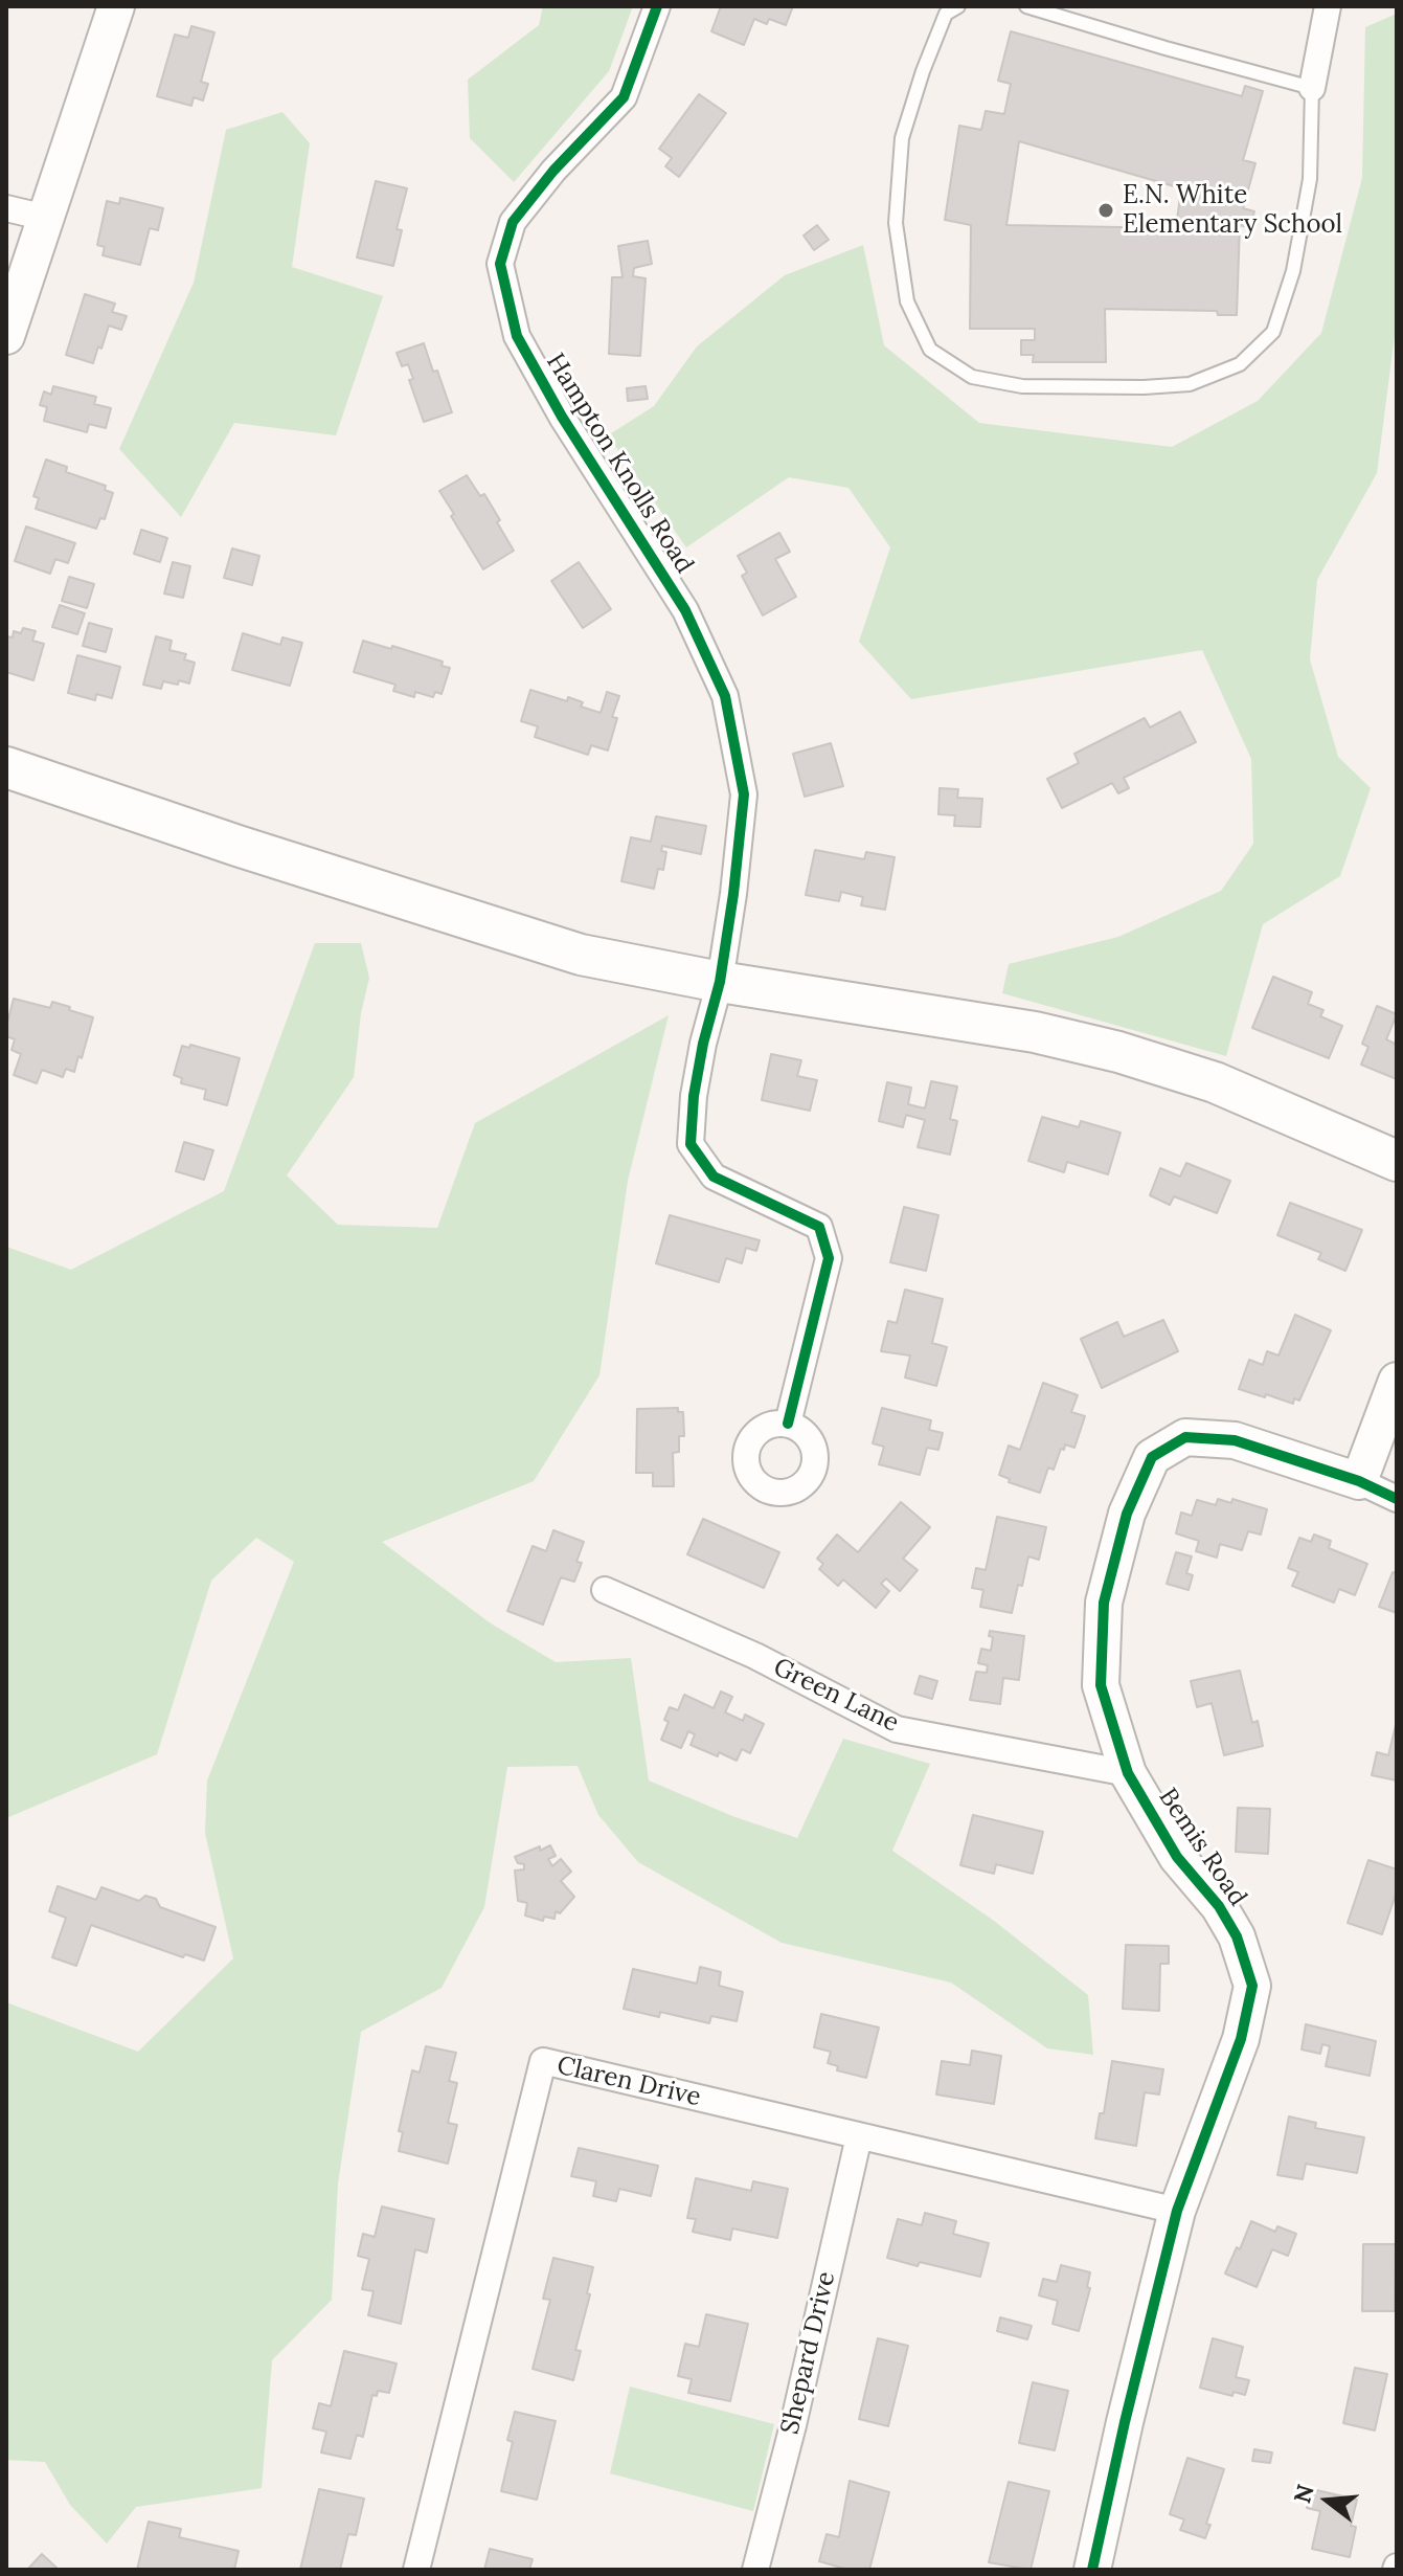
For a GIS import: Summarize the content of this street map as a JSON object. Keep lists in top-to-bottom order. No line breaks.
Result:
{"streets":{"street":["Hampton Knolls Road","Green Lane","Bemis Road","Claren Drive","Shepard Drive"]},"crossings":[["Green Lane","Bemis Road"],["Bemis Road","Claren Drive"],["Claren Drive","Shepard Drive"]],"places":["E.N. White Elementary School"],"north":"left"}
